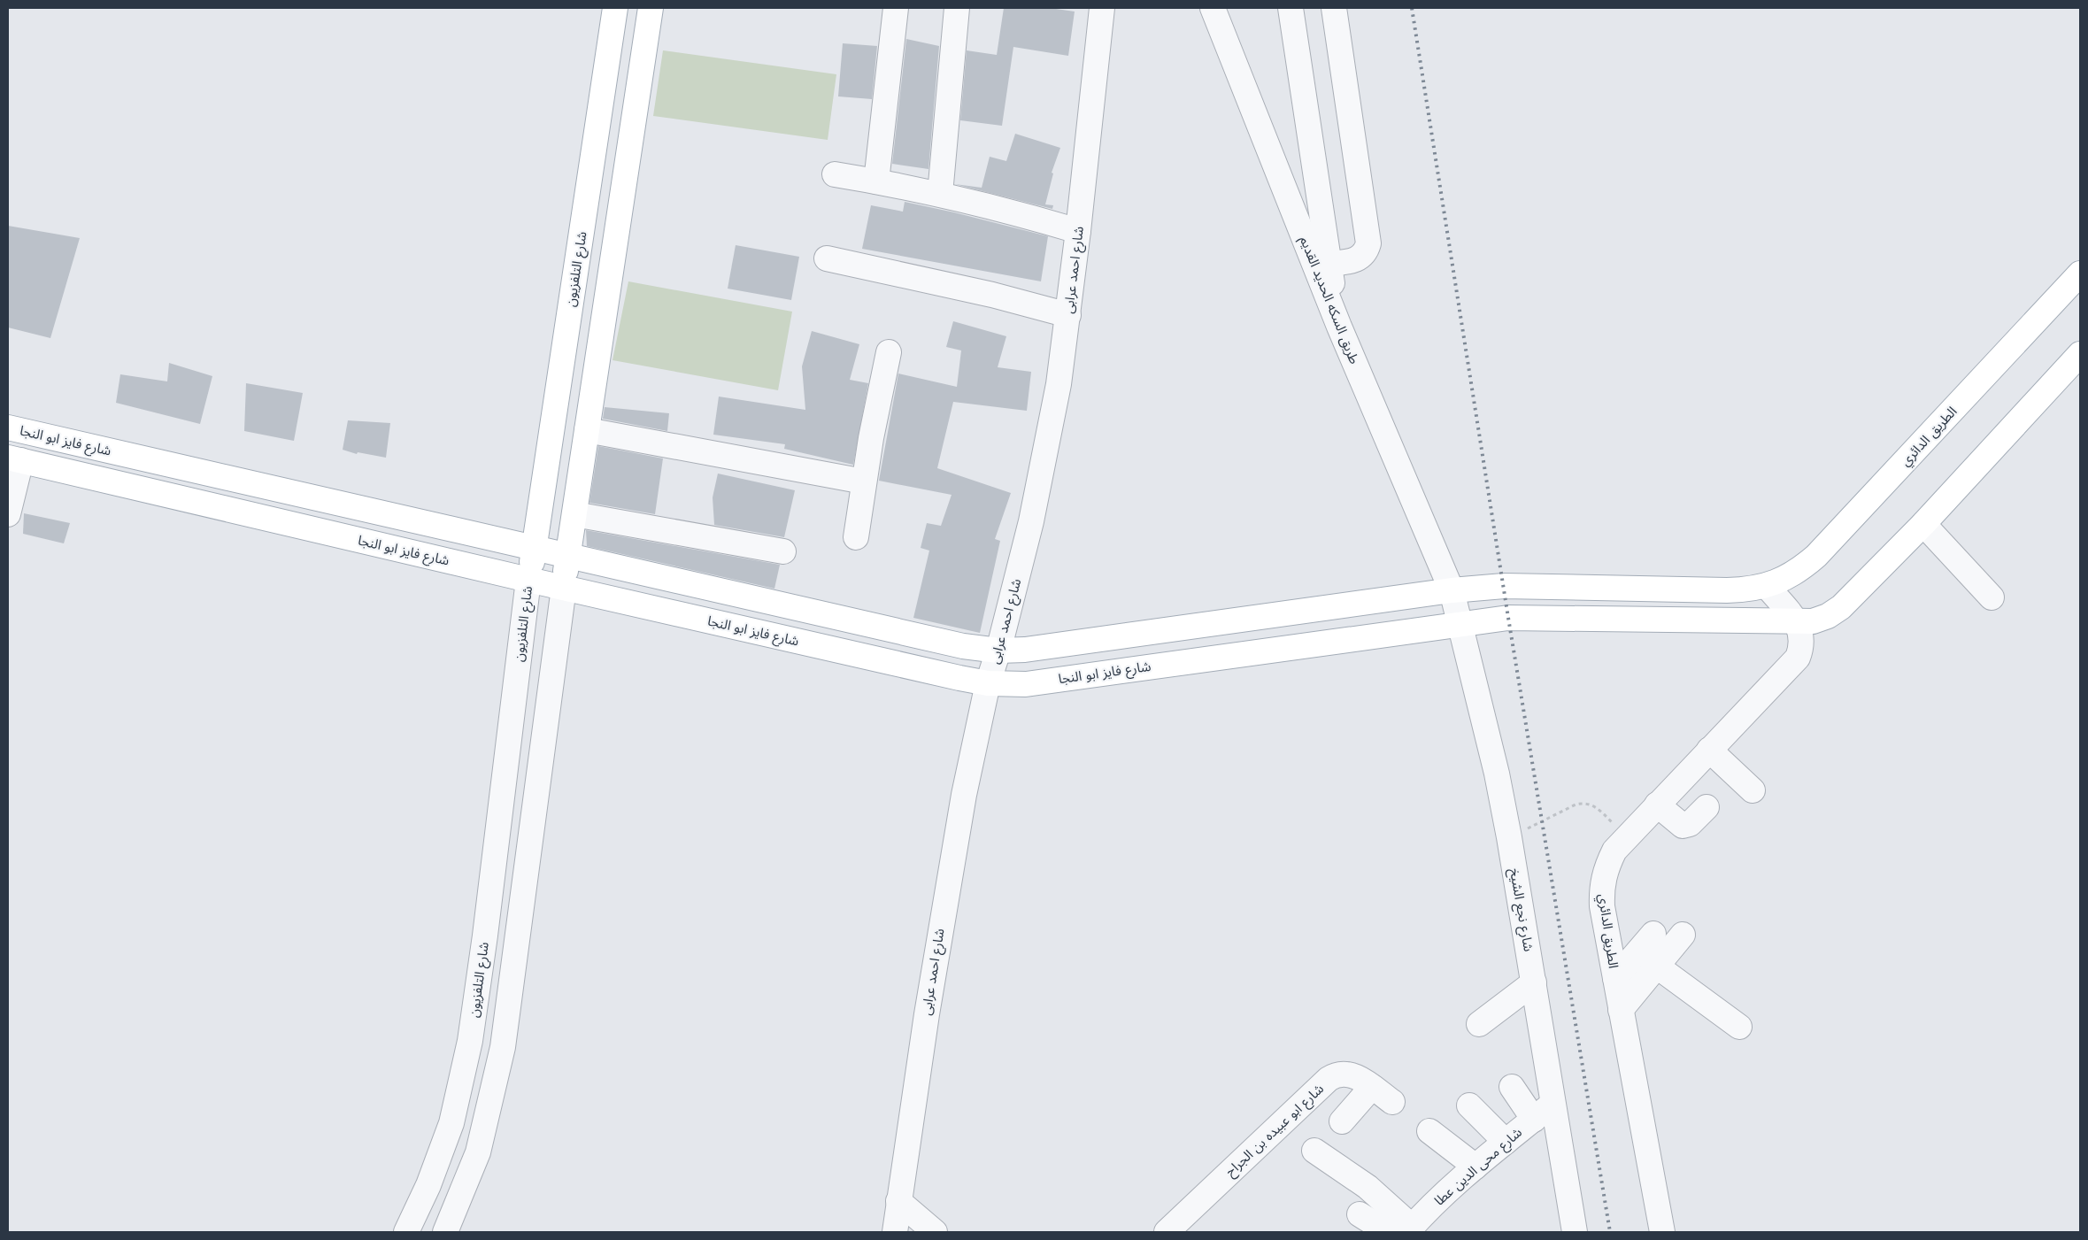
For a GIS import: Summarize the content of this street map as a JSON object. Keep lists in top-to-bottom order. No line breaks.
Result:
{"streets":{"main road":["شارع التلفزيون","الطريق الدائري","شارع فايز ابو النجا"],"street":["شارع احمد عرابى","طريق السكه الحديد القديم","شارع نجع الشيخ","شارع ابو عبيده بن الجراح","شارع محى الدين عطا"]},"crossings":[["شارع التلفزيون","شارع فايز ابو النجا"],["شارع احمد عرابى","شارع فايز ابو النجا"],["طريق السكه الحديد القديم","شارع فايز ابو النجا"],["طريق السكه الحديد القديم","شارع نجع الشيخ"],["الطريق الدائري","شارع فايز ابو النجا"],["شارع فايز ابو النجا","شارع نجع الشيخ"],["شارع نجع الشيخ","شارع محى الدين عطا"]]}
